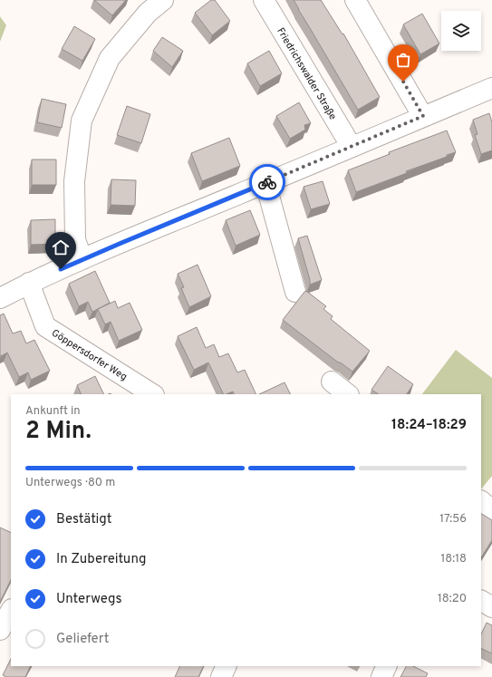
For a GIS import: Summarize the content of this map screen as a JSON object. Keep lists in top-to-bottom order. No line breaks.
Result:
{"streets":{"street":["Friedrichswalder Straße","Göppersdorfer Weg"]},"page":{"heading":["2 Min.","Ankunft in","18:24–18:29"],"bar":"Unterwegs · 80 m","list":[["Bestätigt","17:56"],["In Zubereitung","18:18"],["Unterwegs","18:20"],"Geliefert"]}}
